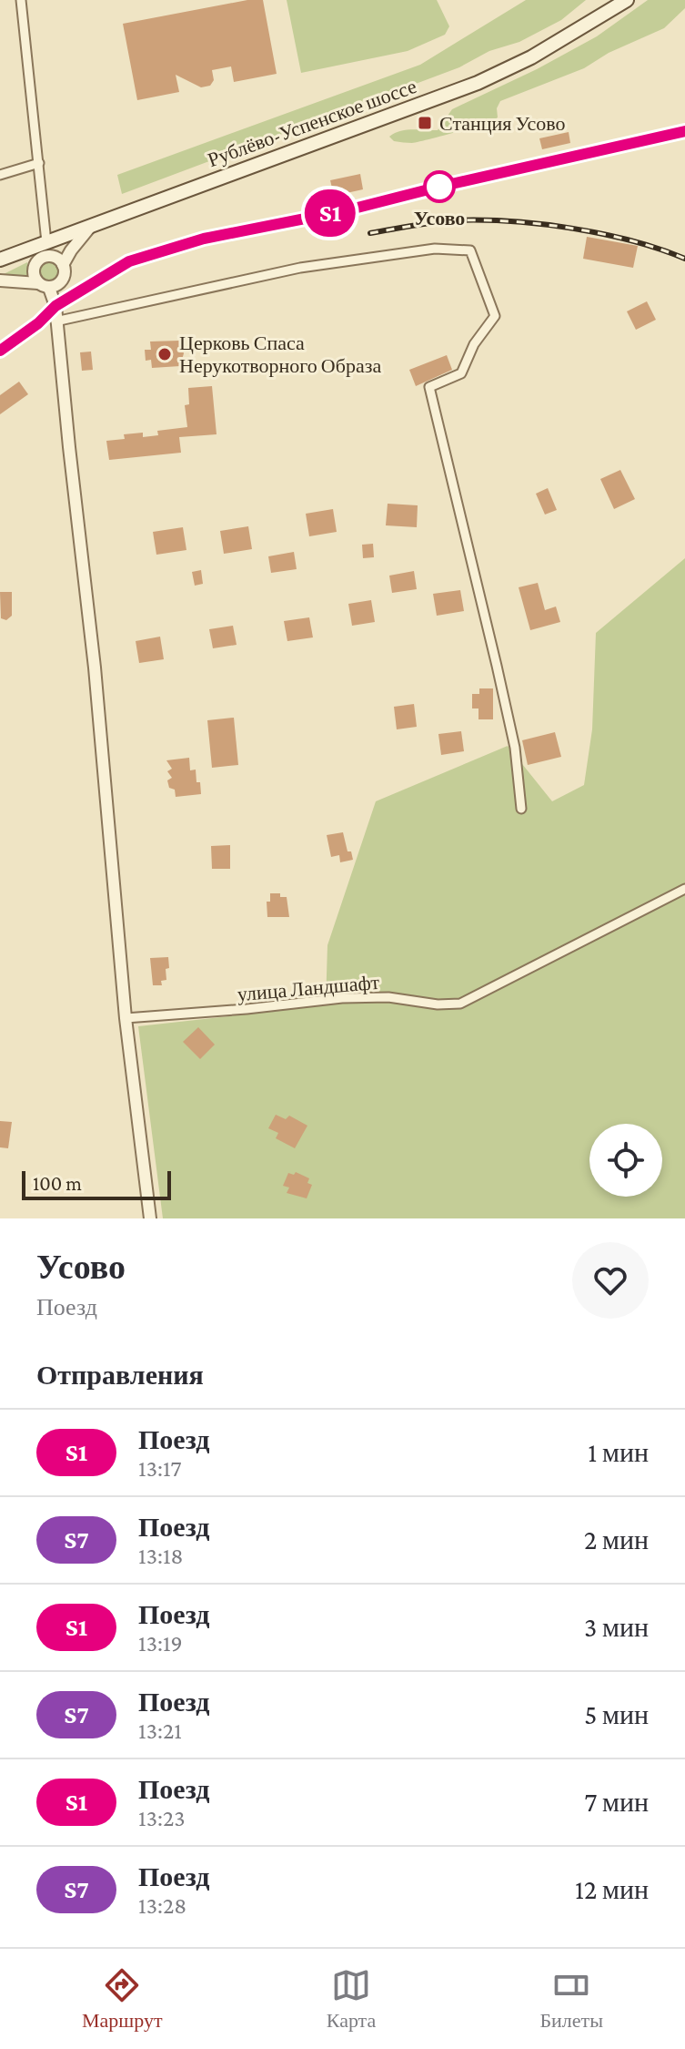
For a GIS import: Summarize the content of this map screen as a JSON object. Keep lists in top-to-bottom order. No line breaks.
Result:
{"streets":{"main road":["Рублёво-Успенское шоссе"],"street":["улица Ландшафт"]},"places":{"transit":["Станция Усово"],"other":["Усово","Церковь Спаса Нерукотворного Образа"]},"scale_bar":"100 m","page":{"on_map":"S1","scale":"100 m","heading":[["Усово","Поезд"],"Отправления"],"list":[{"mark":"S1","name":"Поезд","note":"13:17","value":"1 мин"},{"mark":"S7","name":"Поезд","note":"13:18","value":"2 мин"},{"mark":"S1","name":"Поезд","note":"13:19","value":"3 мин"},{"mark":"S7","name":"Поезд","note":"13:21","value":"5 мин"},{"mark":"S1","name":"Поезд","note":"13:23","value":"7 мин"},{"mark":"S7","name":"Поезд","note":"13:28","value":"12 мин"}],"tabs":["Маршрут","Карта","Билеты"]}}
